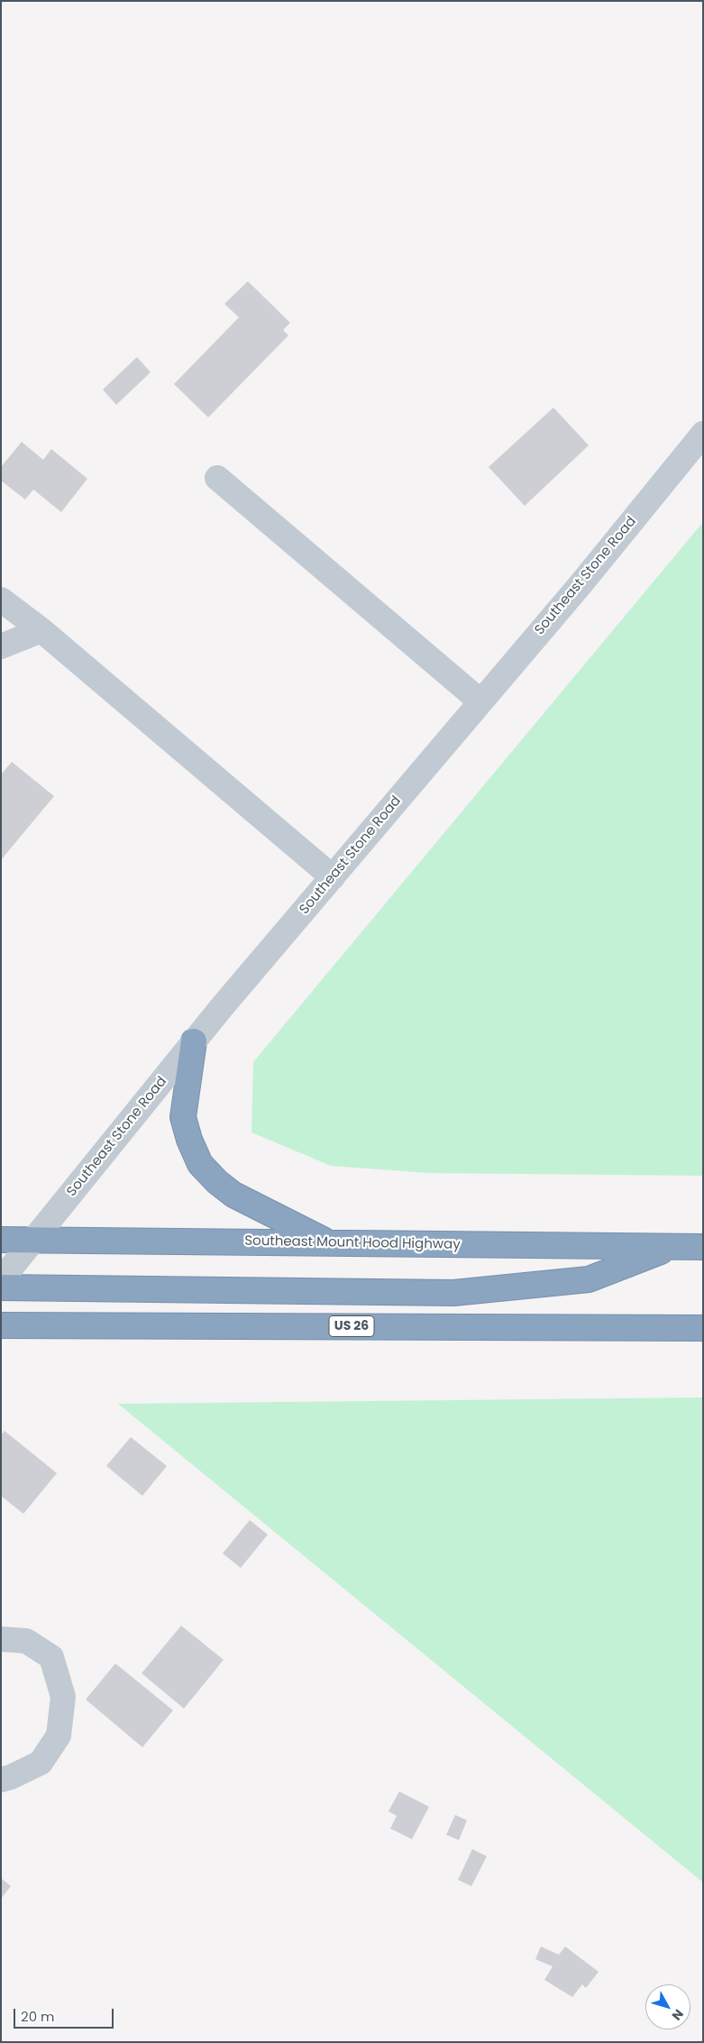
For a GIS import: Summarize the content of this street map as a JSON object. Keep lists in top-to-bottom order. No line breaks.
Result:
{"streets":{"highway":["Southeast Mount Hood Highway","US 26"],"street":["Southeast Stone Road"]},"crossings":[["Southeast Stone Road","Southeast Mount Hood Highway"]],"scale_bar":"20 m","north":"bottom right"}
